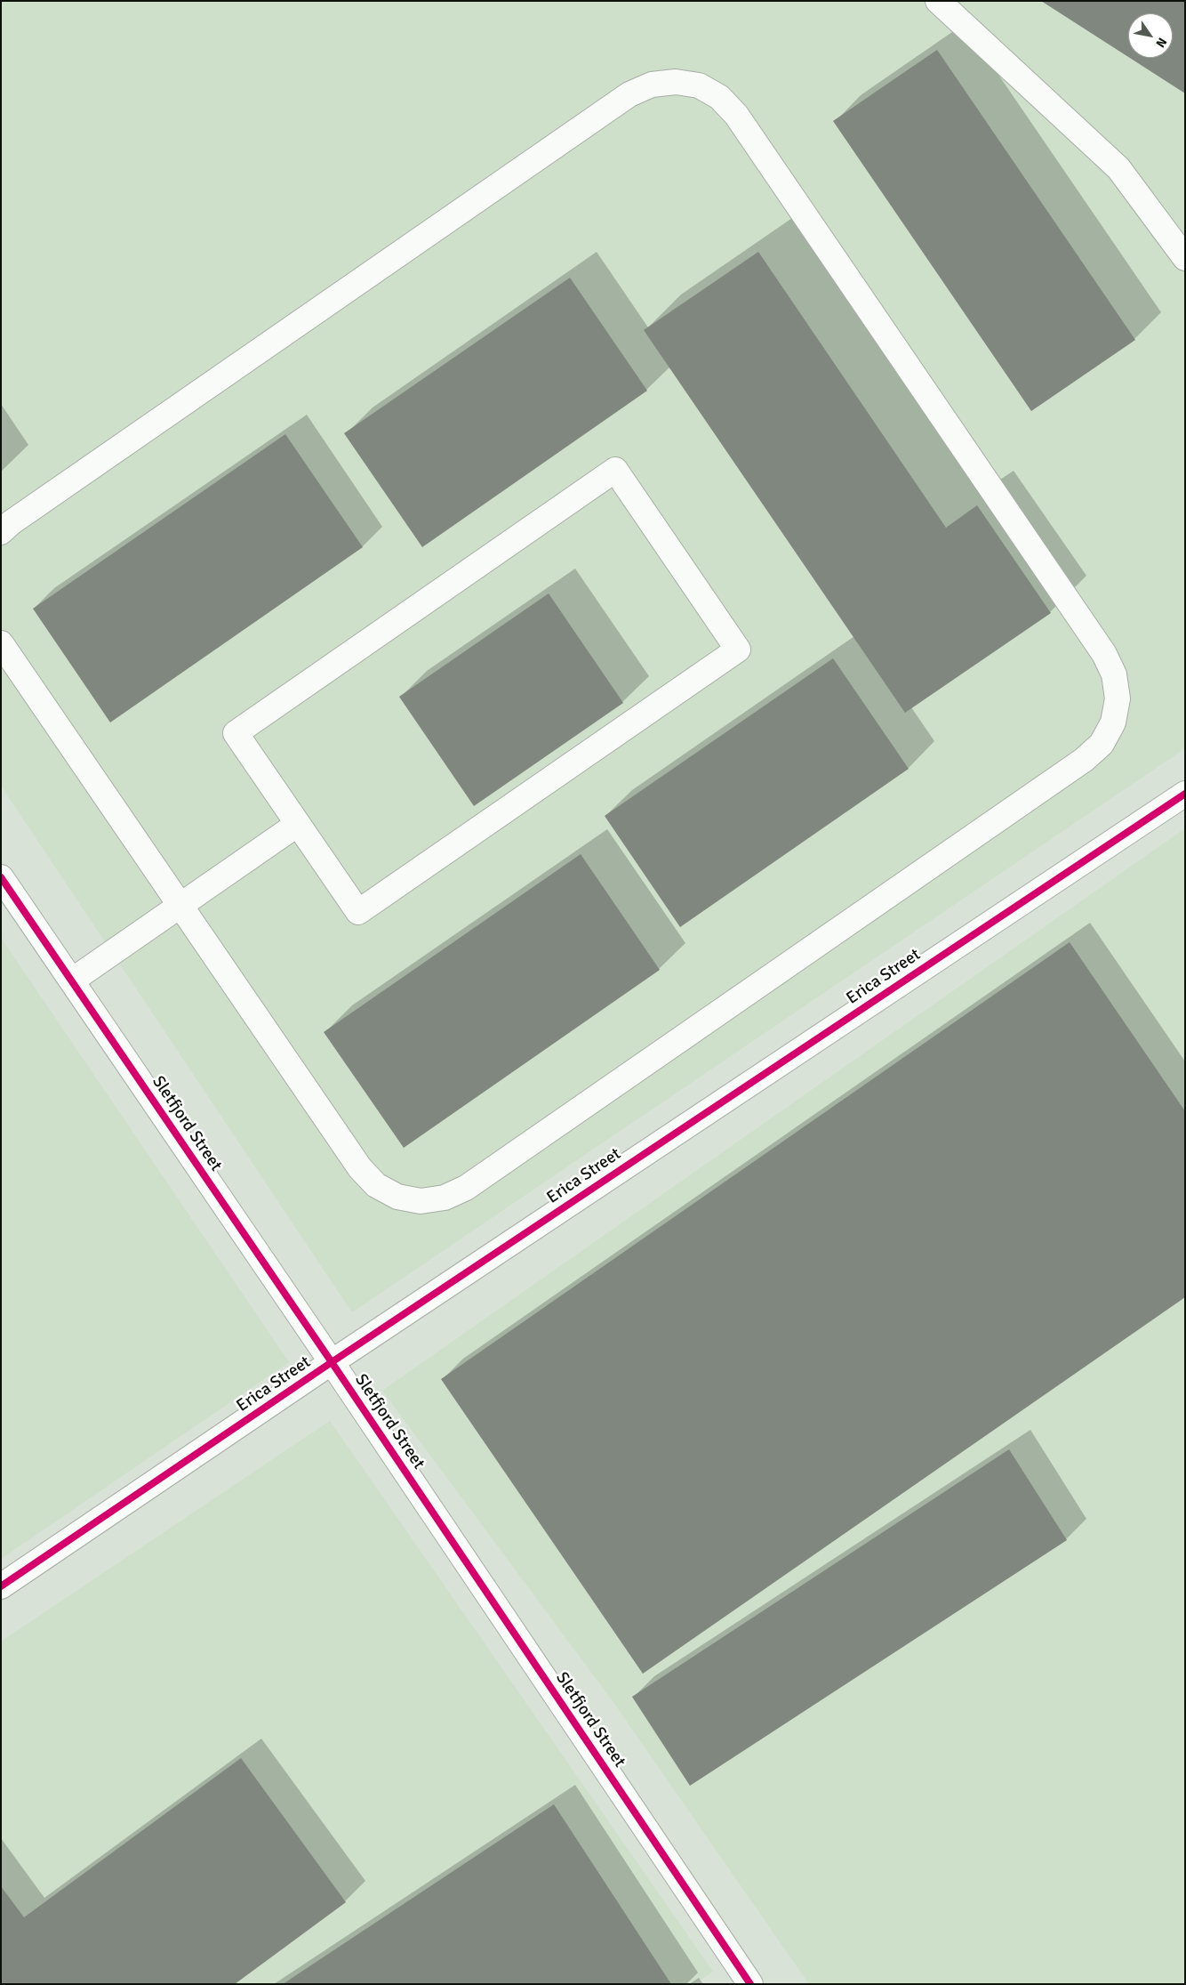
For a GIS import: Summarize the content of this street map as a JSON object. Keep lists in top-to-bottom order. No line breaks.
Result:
{"streets":{"street":["Erica Street","Sletfjord Street"]},"crossings":[["Erica Street","Sletfjord Street"]],"north":"bottom right"}
